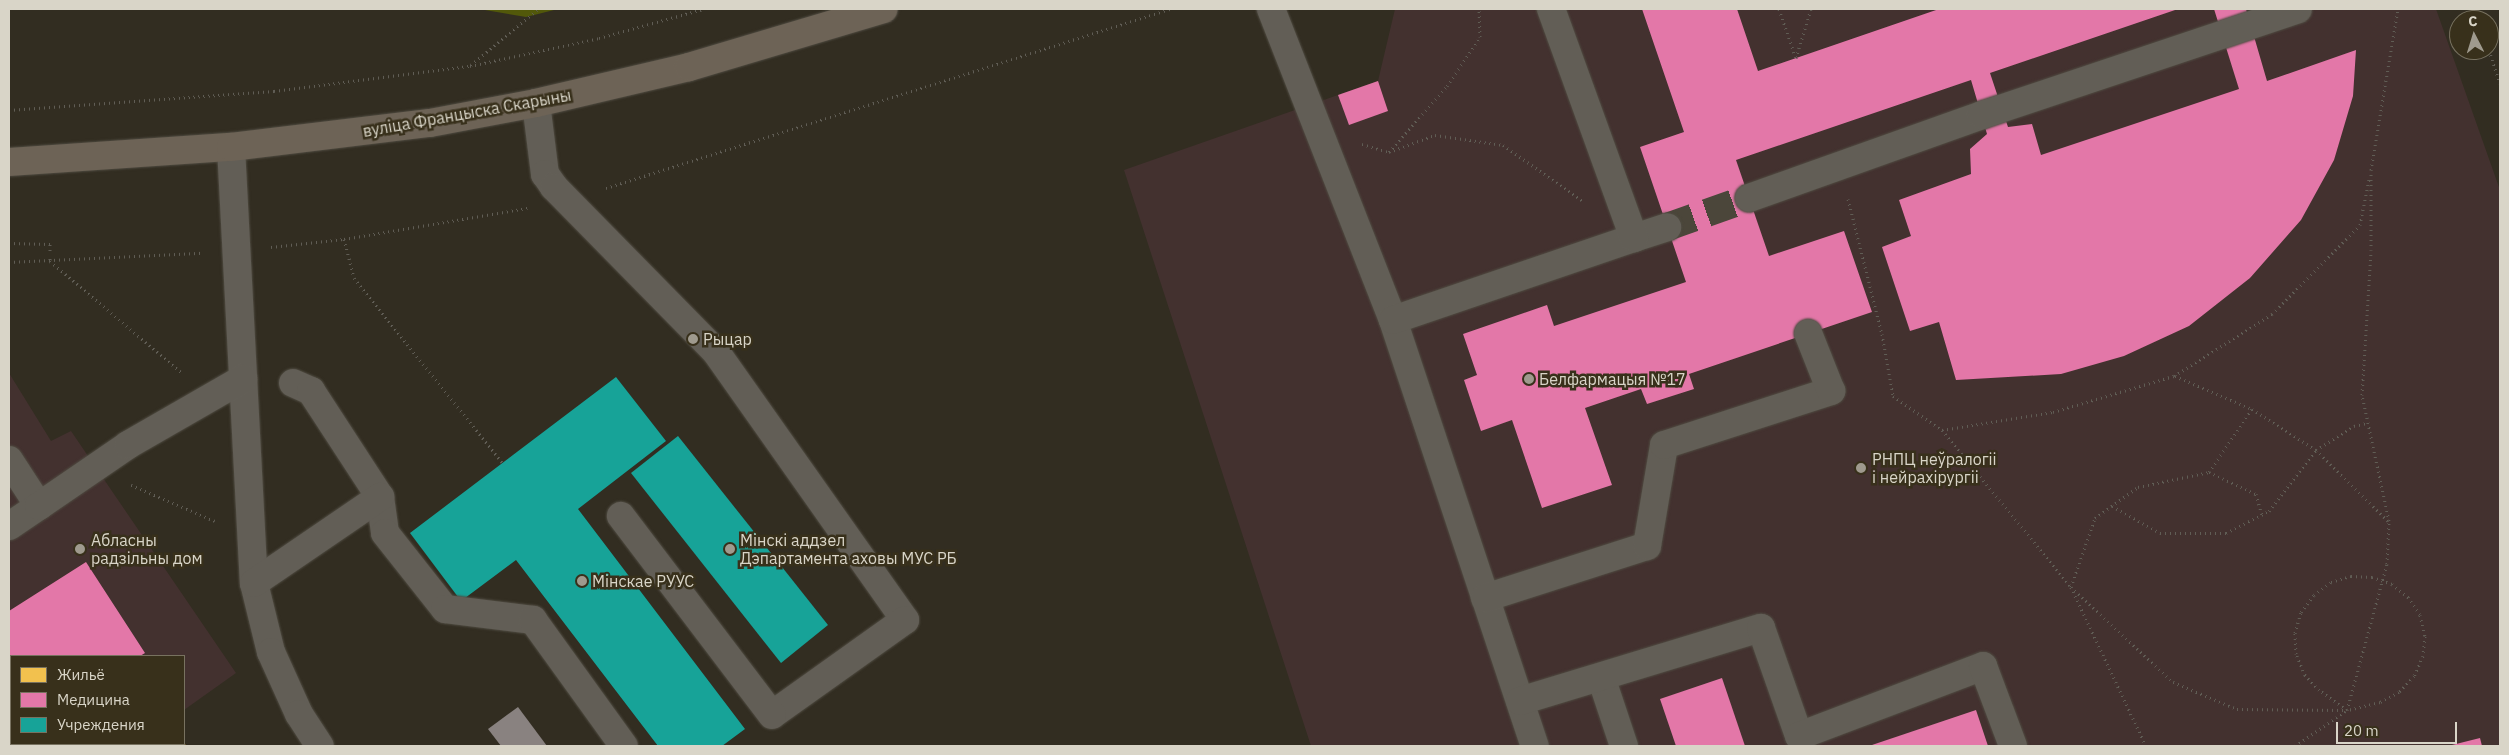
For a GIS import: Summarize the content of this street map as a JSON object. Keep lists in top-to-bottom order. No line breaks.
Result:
{"streets":{"main road":["вуліца Францыска Скарыны"]},"places":["Рыцар","Белфармацыя №17","РНПЦ неўралогіі і нейрахірургіі","Абласны радзільны дом","Мінскі аддзел Дэпартамента аховы МУС РБ","Мінскае РУУС"],"legend":["Жильё","Медицина","Учреждения"],"scale_bar":"20 m","north":"top"}
